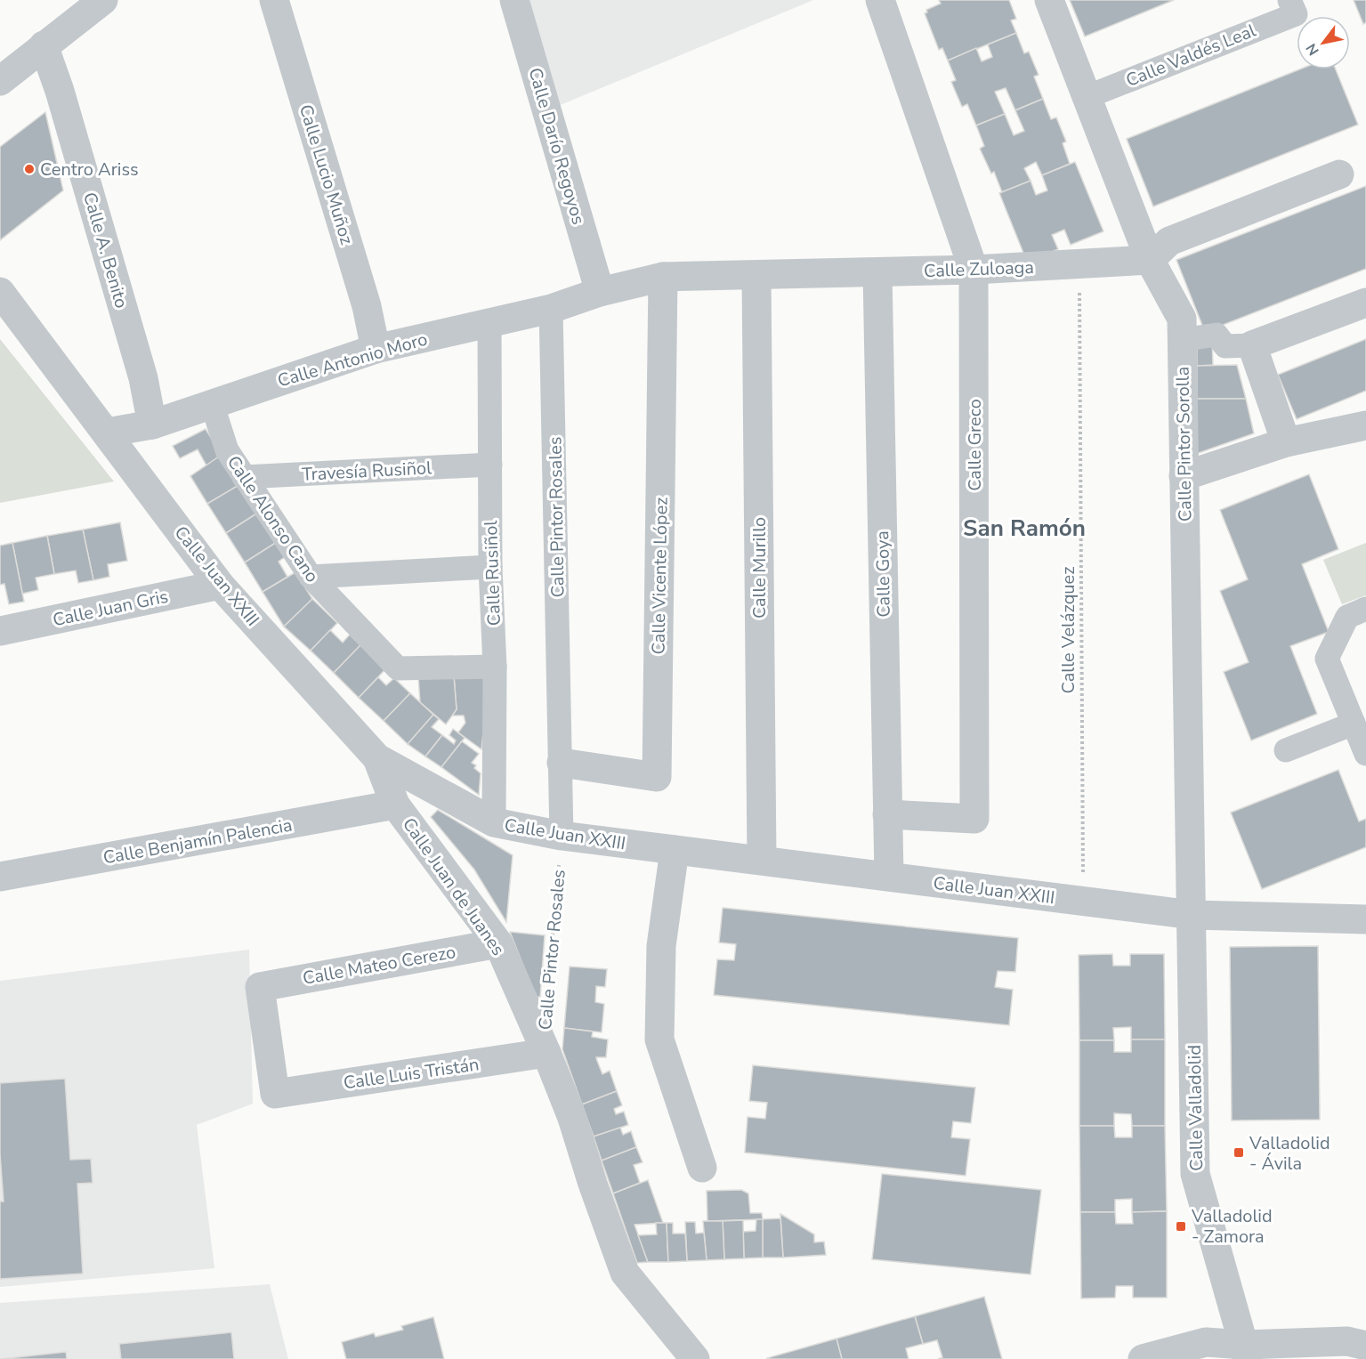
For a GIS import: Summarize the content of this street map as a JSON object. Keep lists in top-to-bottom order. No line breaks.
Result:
{"streets":{"street":["Calle Valdés Leal","Calle Darío Regoyos","Calle Lucio Muñoz","Calle A. Benito","Calle Zuloaga","Calle Antonio Moro","Calle Pintor Sorolla","Calle Greco","Travesía Rusiñol","Calle Pintor Rosales","Calle Alonso Cano","Calle Murillo","Calle Rusiñol","Calle Goya","Calle Juan XXIII","Calle Vicente López","Calle Juan Gris","Calle Benjamín Palencia","Calle Juan de Juanes","Calle Mateo Cerezo","Calle Luis Tristán","Calle Valladolid"],"path":["Calle Velázquez"]},"crossings":[["Calle Valdés Leal","Calle Pintor Sorolla"],["Calle Darío Regoyos","Calle Zuloaga"],["Calle Darío Regoyos","Calle Antonio Moro"],["Calle Lucio Muñoz","Calle Antonio Moro"],["Calle A. Benito","Calle Antonio Moro"],["Calle Zuloaga","Calle Antonio Moro"],["Calle Zuloaga","Calle Pintor Sorolla"],["Calle Zuloaga","Calle Greco"],["Calle Zuloaga","Calle Murillo"],["Calle Zuloaga","Calle Goya"],["Calle Zuloaga","Calle Vicente López"],["Calle Zuloaga","Calle Velázquez"],["Calle Antonio Moro","Calle Pintor Rosales"],["Calle Antonio Moro","Calle Alonso Cano"],["Calle Antonio Moro","Calle Rusiñol"],["Calle Antonio Moro","Calle Juan XXIII"],["Calle Pintor Sorolla","Calle Juan XXIII"],["Calle Pintor Sorolla","Calle Valladolid"],["Calle Greco","Calle Goya"],["Travesía Rusiñol","Calle Alonso Cano"],["Travesía Rusiñol","Calle Rusiñol"],["Calle Pintor Rosales","Calle Juan XXIII"],["Calle Pintor Rosales","Calle Vicente López"],["Calle Pintor Rosales","Calle Juan de Juanes"],["Calle Pintor Rosales","Calle Luis Tristán"],["Calle Alonso Cano","Calle Rusiñol"],["Calle Murillo","Calle Juan XXIII"],["Calle Rusiñol","Calle Juan XXIII"],["Calle Goya","Calle Juan XXIII"],["Calle Juan XXIII","Calle Juan Gris"],["Calle Juan XXIII","Calle Velázquez"],["Calle Juan XXIII","Calle Juan de Juanes"],["Calle Juan XXIII","Calle Valladolid"],["Calle Benjamín Palencia","Calle Juan de Juanes"],["Calle Juan de Juanes","Calle Mateo Cerezo"],["Calle Juan de Juanes","Calle Luis Tristán"],["Calle Mateo Cerezo","Calle Luis Tristán"]],"districts":["San Ramón"],"places":{"other":["Centro Ariss"],"transit":["Valladolid - Ávila","Valladolid - Zamora"]},"north":"bottom left"}
